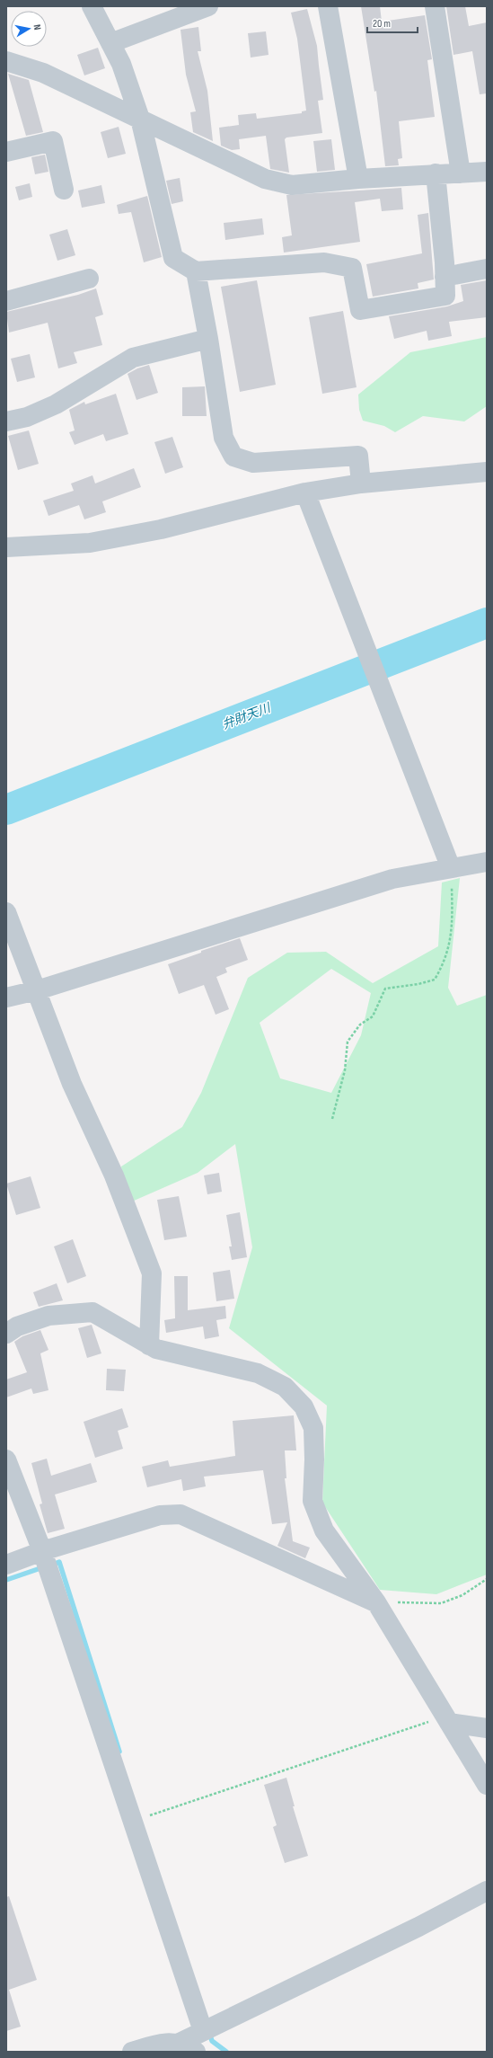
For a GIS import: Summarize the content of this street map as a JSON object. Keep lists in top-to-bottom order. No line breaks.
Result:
{"water":["弁財天川"],"scale_bar":"20 m","north":"right"}
